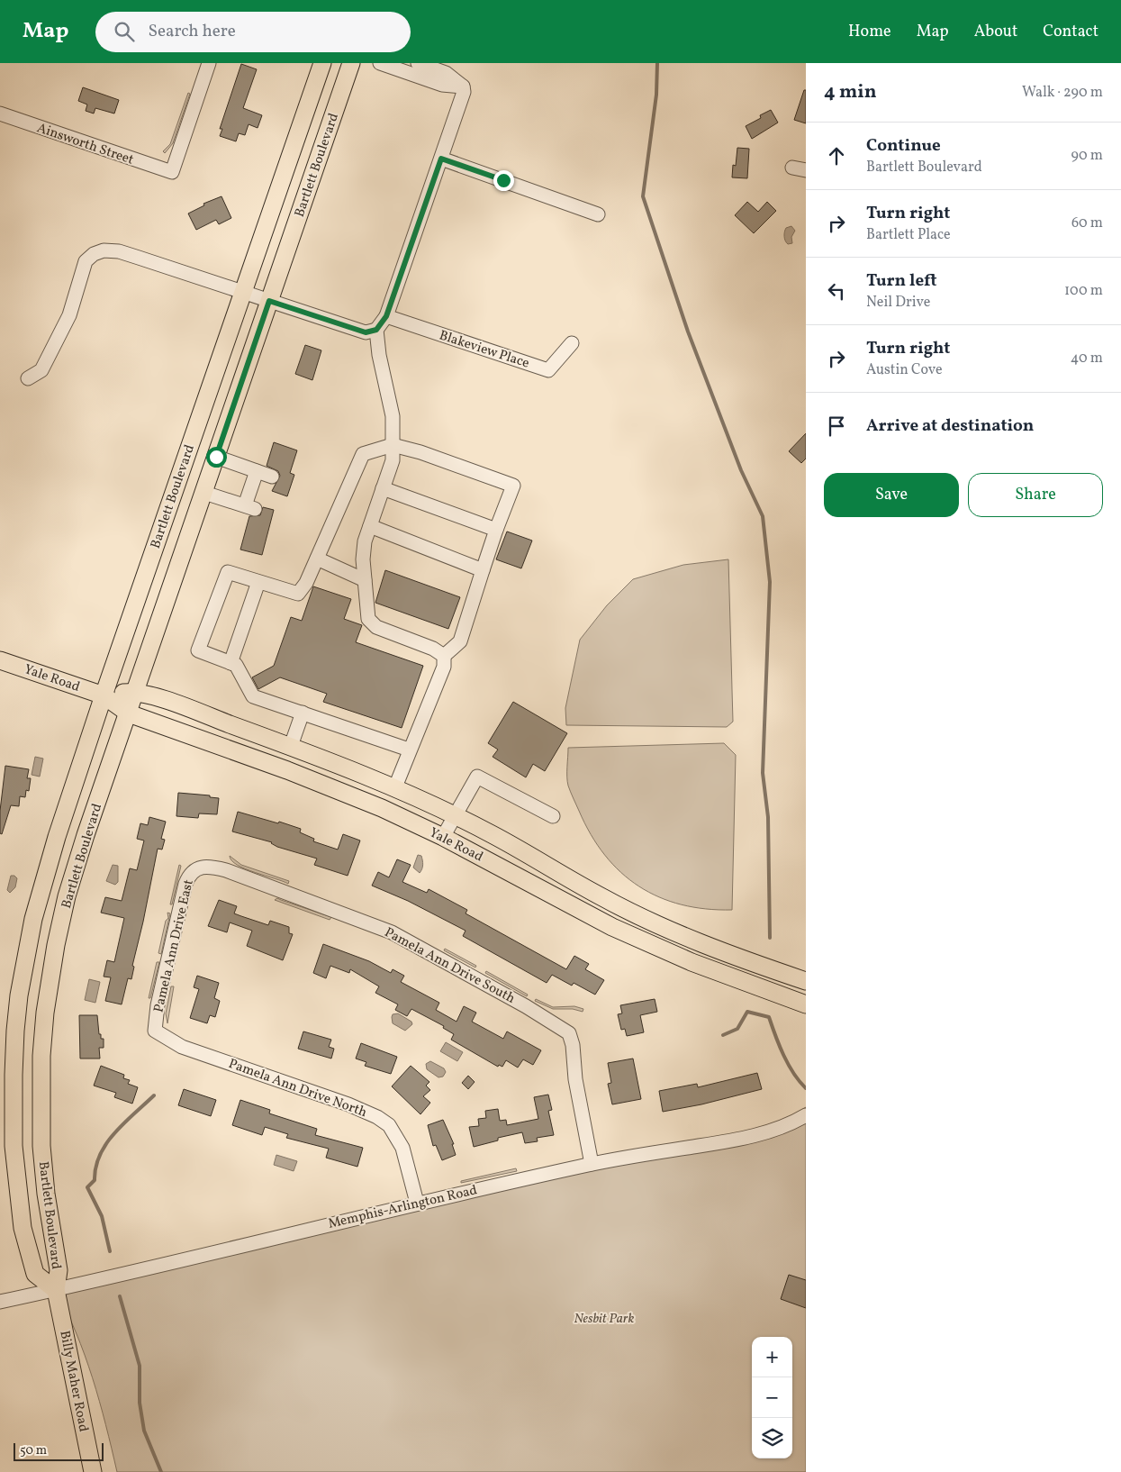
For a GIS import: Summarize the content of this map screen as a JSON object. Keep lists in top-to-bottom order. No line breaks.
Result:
{"streets":{"main road":["Bartlett Boulevard","Yale Road","Billy Maher Road"],"street":["Ainsworth Street","Blakeview Place","Pamela Ann Drive East","Pamela Ann Drive South","Pamela Ann Drive North","Memphis-Arlington Road"]},"crossings":[["Bartlett Boulevard","Yale Road"],["Bartlett Boulevard","Memphis-Arlington Road"],["Bartlett Boulevard","Billy Maher Road"],["Pamela Ann Drive East","Pamela Ann Drive South"],["Pamela Ann Drive East","Pamela Ann Drive North"],["Pamela Ann Drive South","Memphis-Arlington Road"],["Pamela Ann Drive North","Memphis-Arlington Road"],["Memphis-Arlington Road","Billy Maher Road"]],"parks":["Nesbit Park"],"scale_bar":"50 m","page":{"header":"Map","search":"Search here","nav":["Home","Map","About","Contact"],"heading":["4 min","Walk · 290 m"],"list":[["Continue","Bartlett Boulevard","90 m"],["Turn right","Bartlett Place","60 m"],["Turn left","Neil Drive","100 m"],["Turn right","Austin Cove","40 m"],"Arrive at destination"],"buttons":["Save","Share"],"map_buttons":["+","−"],"scale":"50 m"}}
